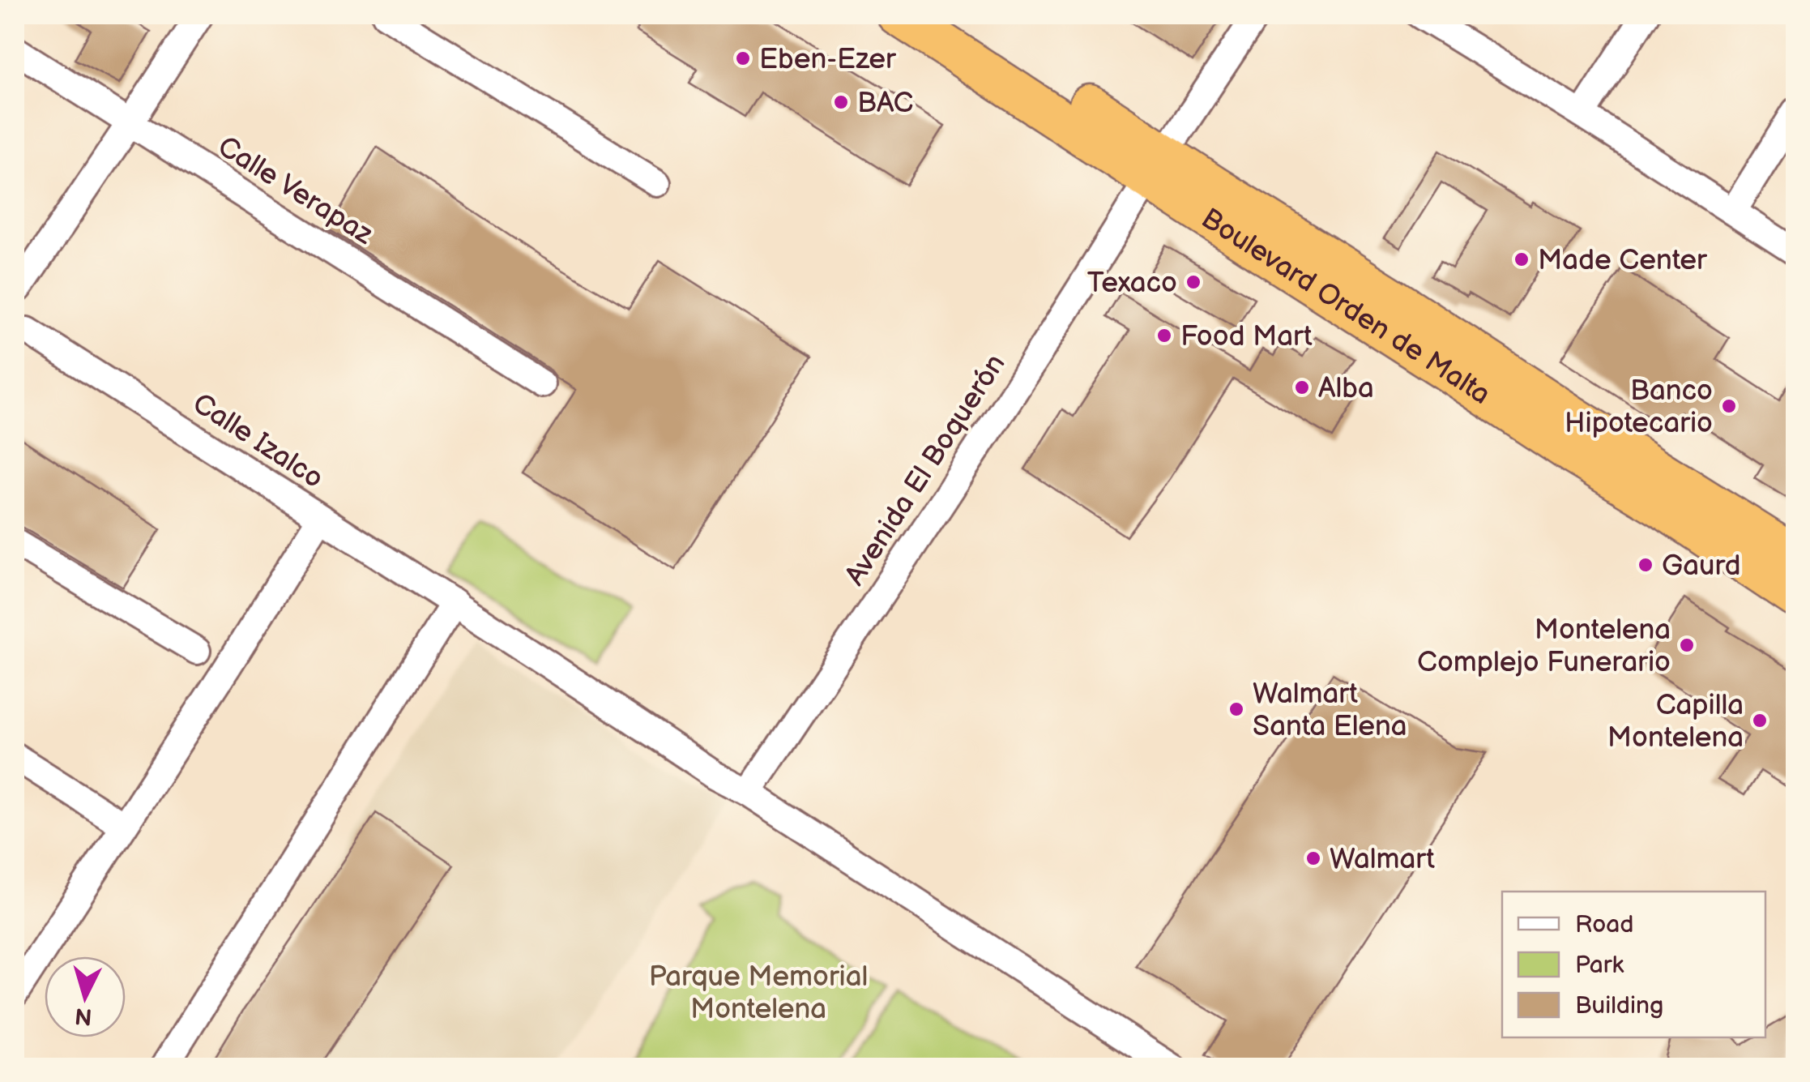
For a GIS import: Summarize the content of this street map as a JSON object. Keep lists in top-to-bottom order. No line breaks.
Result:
{"streets":{"highway":["Boulevard Orden de Malta"],"street":["Calle Verapaz","Calle Izalco","Avenida El Boquerón"]},"crossings":[["Boulevard Orden de Malta","Avenida El Boquerón"],["Calle Izalco","Avenida El Boquerón"]],"parks":["Parque Memorial Montelena"],"places":["Eben-Ezer","BAC","Made Center","Texaco","Food Mart","Alba","Banco Hipotecario","Gaurd","Montelena Complejo Funerario","Walmart Santa Elena","Capilla Montelena","Walmart"],"legend":["Road","Park","Building"],"north":"bottom"}
